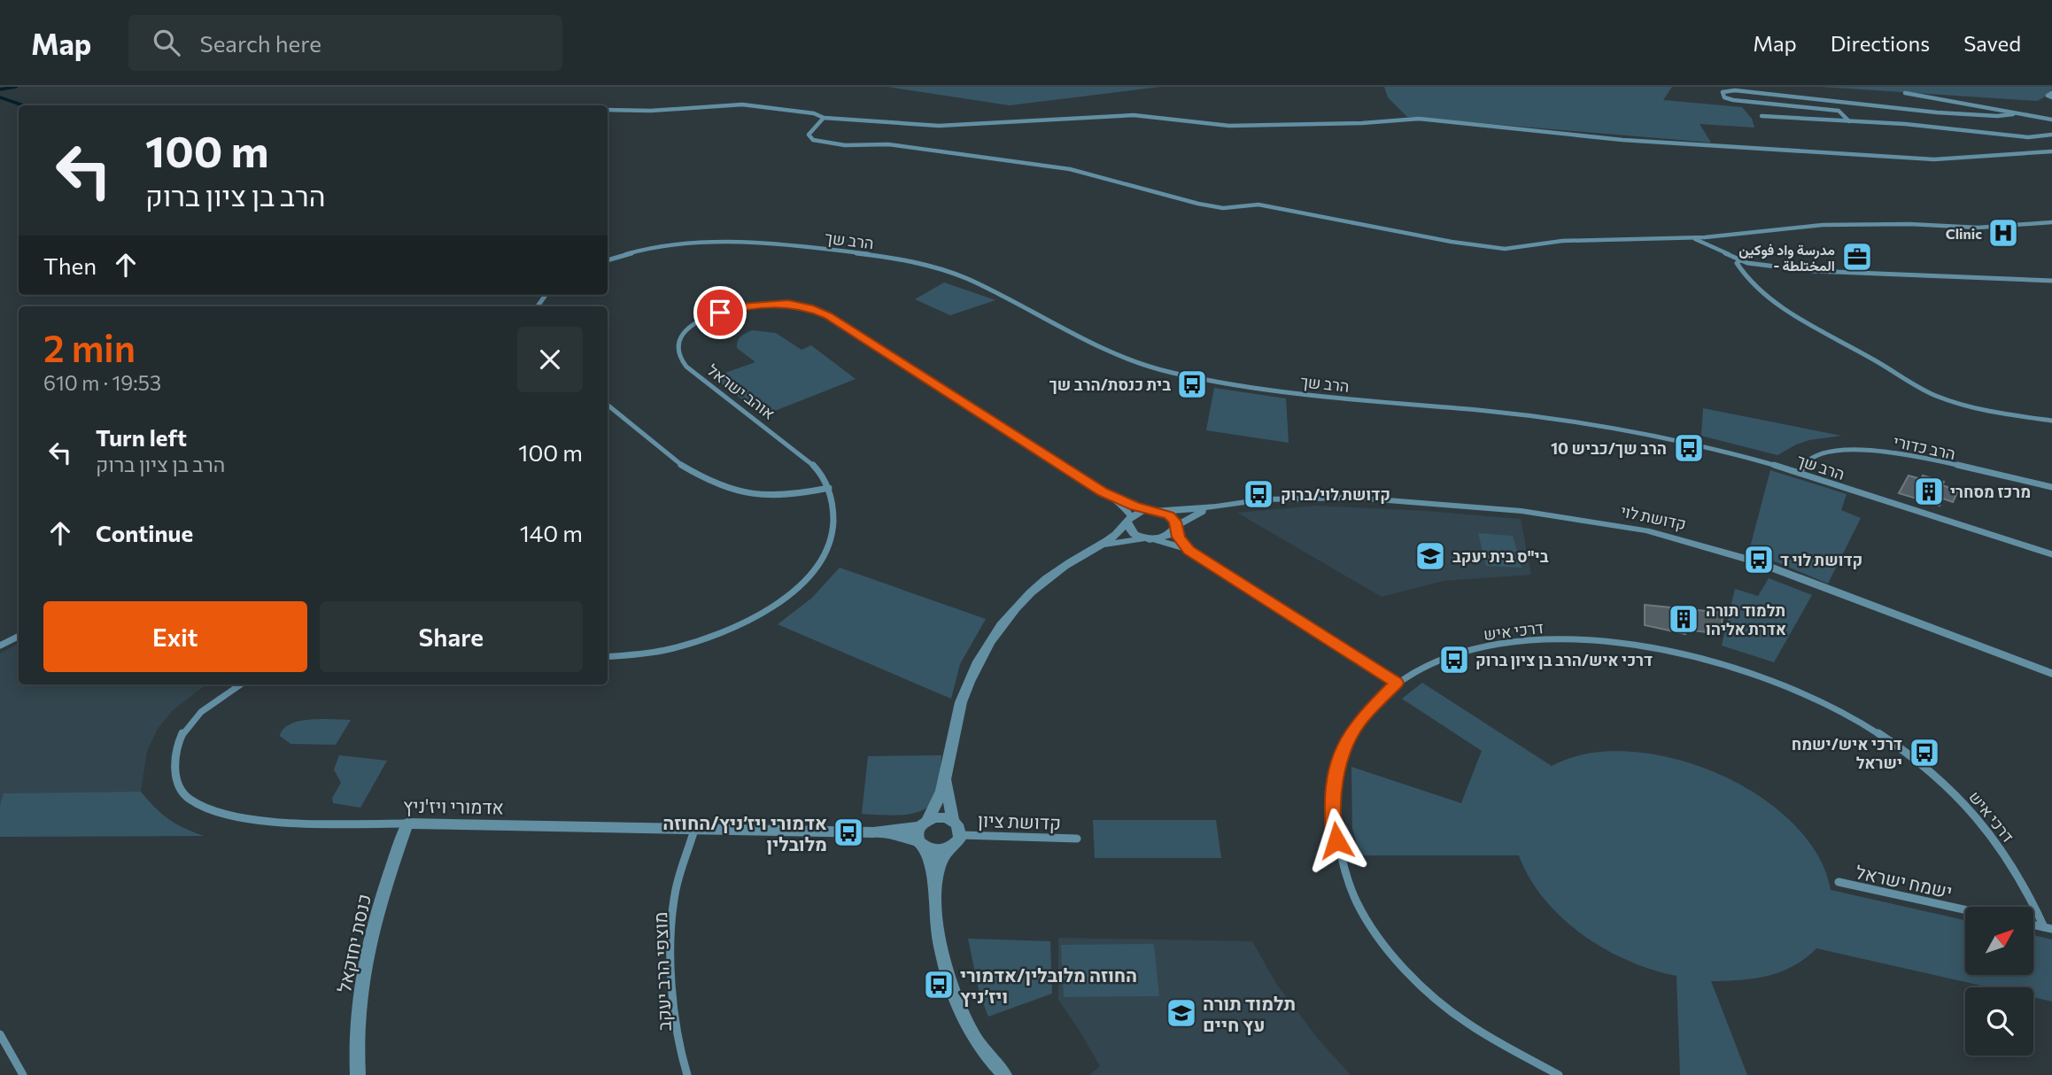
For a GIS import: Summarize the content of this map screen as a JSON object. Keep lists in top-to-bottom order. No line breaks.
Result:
{"streets":{"street":["הרב שך","אוהב ישראל","הרב כדורי","קדושת לוי","דרכי איש","אדמורי ויז'ניץ","קדושת ציון","ישמח ישראל","כנסת יחזקאל","מוצפי הרב יעקב"]},"crossings":[["הרב שך","הרב כדורי"],["אוהב ישראל","קדושת לוי"],["אדמורי ויז'ניץ","קדושת ציון"],["אדמורי ויז'ניץ","כנסת יחזקאל"],["אדמורי ויז'ניץ","מוצפי הרב יעקב"]],"places":{"hospital":["Clinic"],"office":["مدرسة واد فوكين - المختلطة"],"bus stop":["בית כנסת/הרב שך","הרב שך/כביש 10","קדושת לוי/ברוק","קדושת לוי ד","דרכי איש/הרב בן ציון ברוק","דרכי איש/ישמח ישראל","אדמורי ויז׳ניץ/החוזה מלובלין","החוזה מלובלין/אדמורי ויז׳ניץ"],"building":["מרכז מסחרי","תלמוד תורה אדרת אליהו"],"school or university":["בי\"ס בית יעקב","תלמוד תורה עץ חיים"]},"north":"top right","page":{"header":"Map","search":"Search here","nav":["Map","Directions","Saved"],"turn":["100 m","הרב בן ציון ברוק"],"then":"Then","heading":["2 min","610 m · 19:53"],"list":[{"name":"Turn left","note":"הרב בן ציון ברוק","value":"100 m"},{"name":"Continue","value":"140 m"}],"buttons":["Exit","Share"]}}
